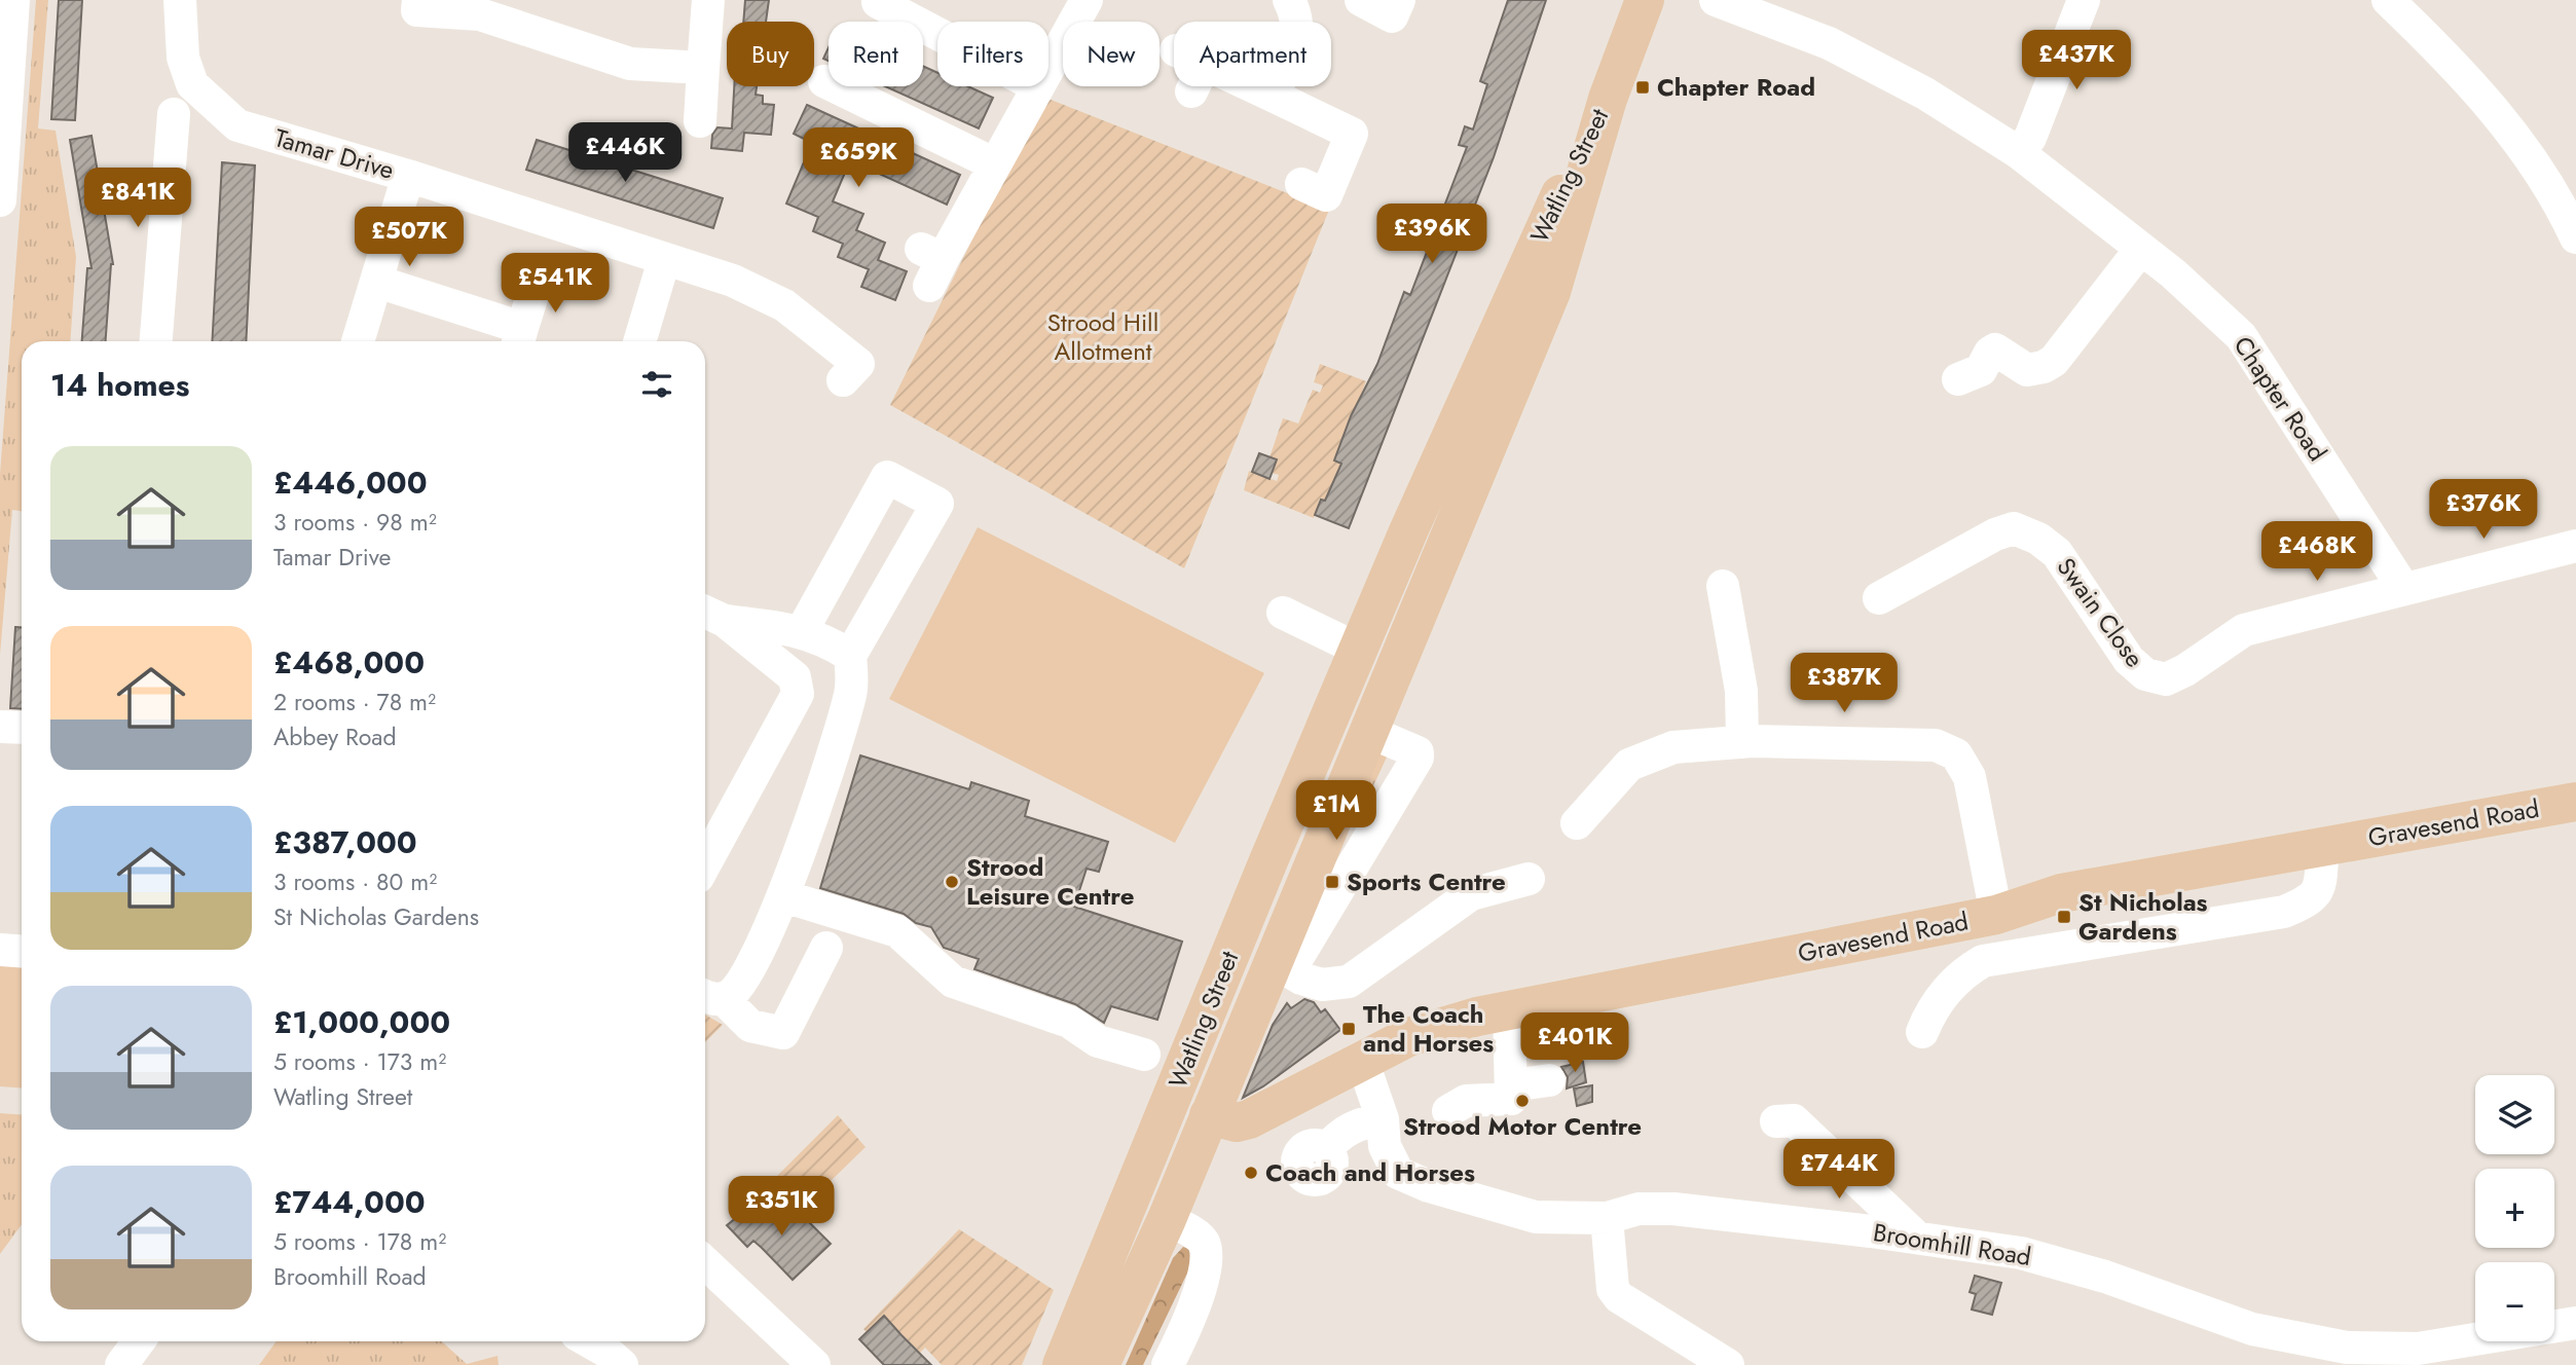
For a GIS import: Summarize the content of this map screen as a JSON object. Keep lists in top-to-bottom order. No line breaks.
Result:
{"streets":{"main road":["Watling Street","Gravesend Road"],"street":["Tamar Drive","Chapter Road","Swain Close","Broomhill Road"]},"crossings":[["Watling Street","Gravesend Road"],["Chapter Road","Swain Close"],["Gravesend Road","Broomhill Road"]],"parks":["Strood Hill Allotment"],"places":{"transit":["Chapter Road","Sports Centre","St Nicholas Gardens","The Coach and Horses"],"other":["Strood Leisure Centre","Strood Motor Centre","Coach and Horses"]},"page":{"chip":["Buy","Rent","Filters","New","Apartment"],"price":["£437K","£446K","£659K","£841K","£396K","£507K","£541K","£376K","£468K","£387K","£1M","£401K","£744K","£351K"],"heading":"14 homes","list":[{"name":"£446,000","note":"3 rooms · 98 m² · Tamar Drive"},{"name":"£468,000","note":"2 rooms · 78 m² · Abbey Road"},{"name":"£387,000","note":"3 rooms · 80 m² · St Nicholas Gardens"},{"name":"£1,000,000","note":"5 rooms · 173 m² · Watling Street"},{"name":"£744,000","note":"5 rooms · 178 m² · Broomhill Road"}],"map_buttons":["+","−"]}}
